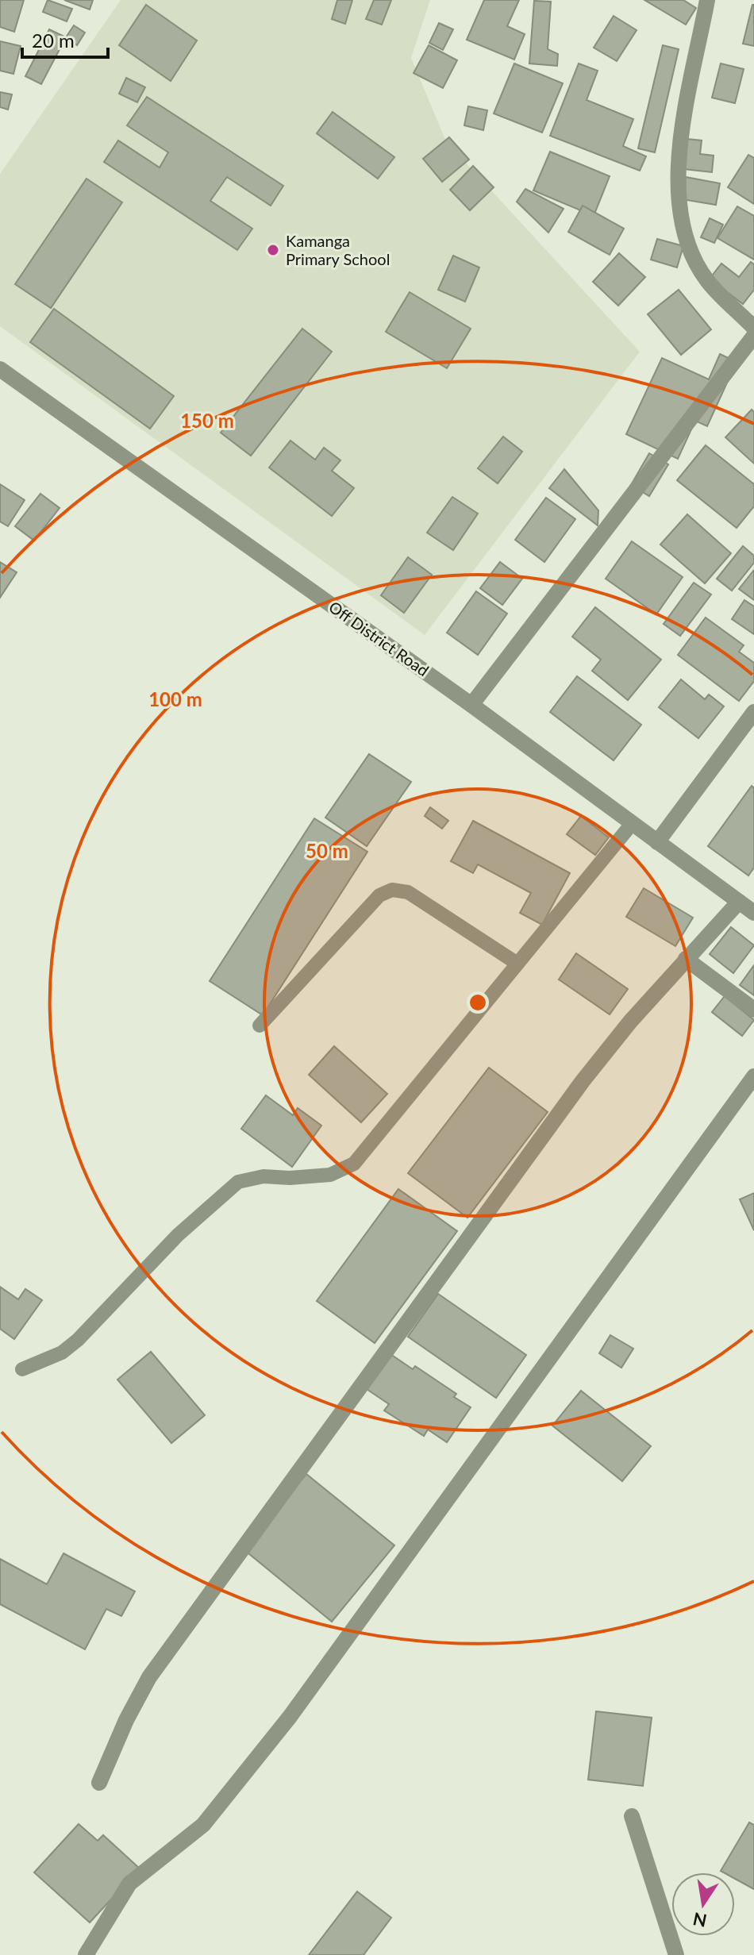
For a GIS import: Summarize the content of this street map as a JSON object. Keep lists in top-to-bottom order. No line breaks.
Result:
{"streets":{"street":["Off District Road"]},"places":["Kamanga Primary School"],"scale_bar":"20 m","north":"bottom","rings":["150 m","100 m","50 m"]}
